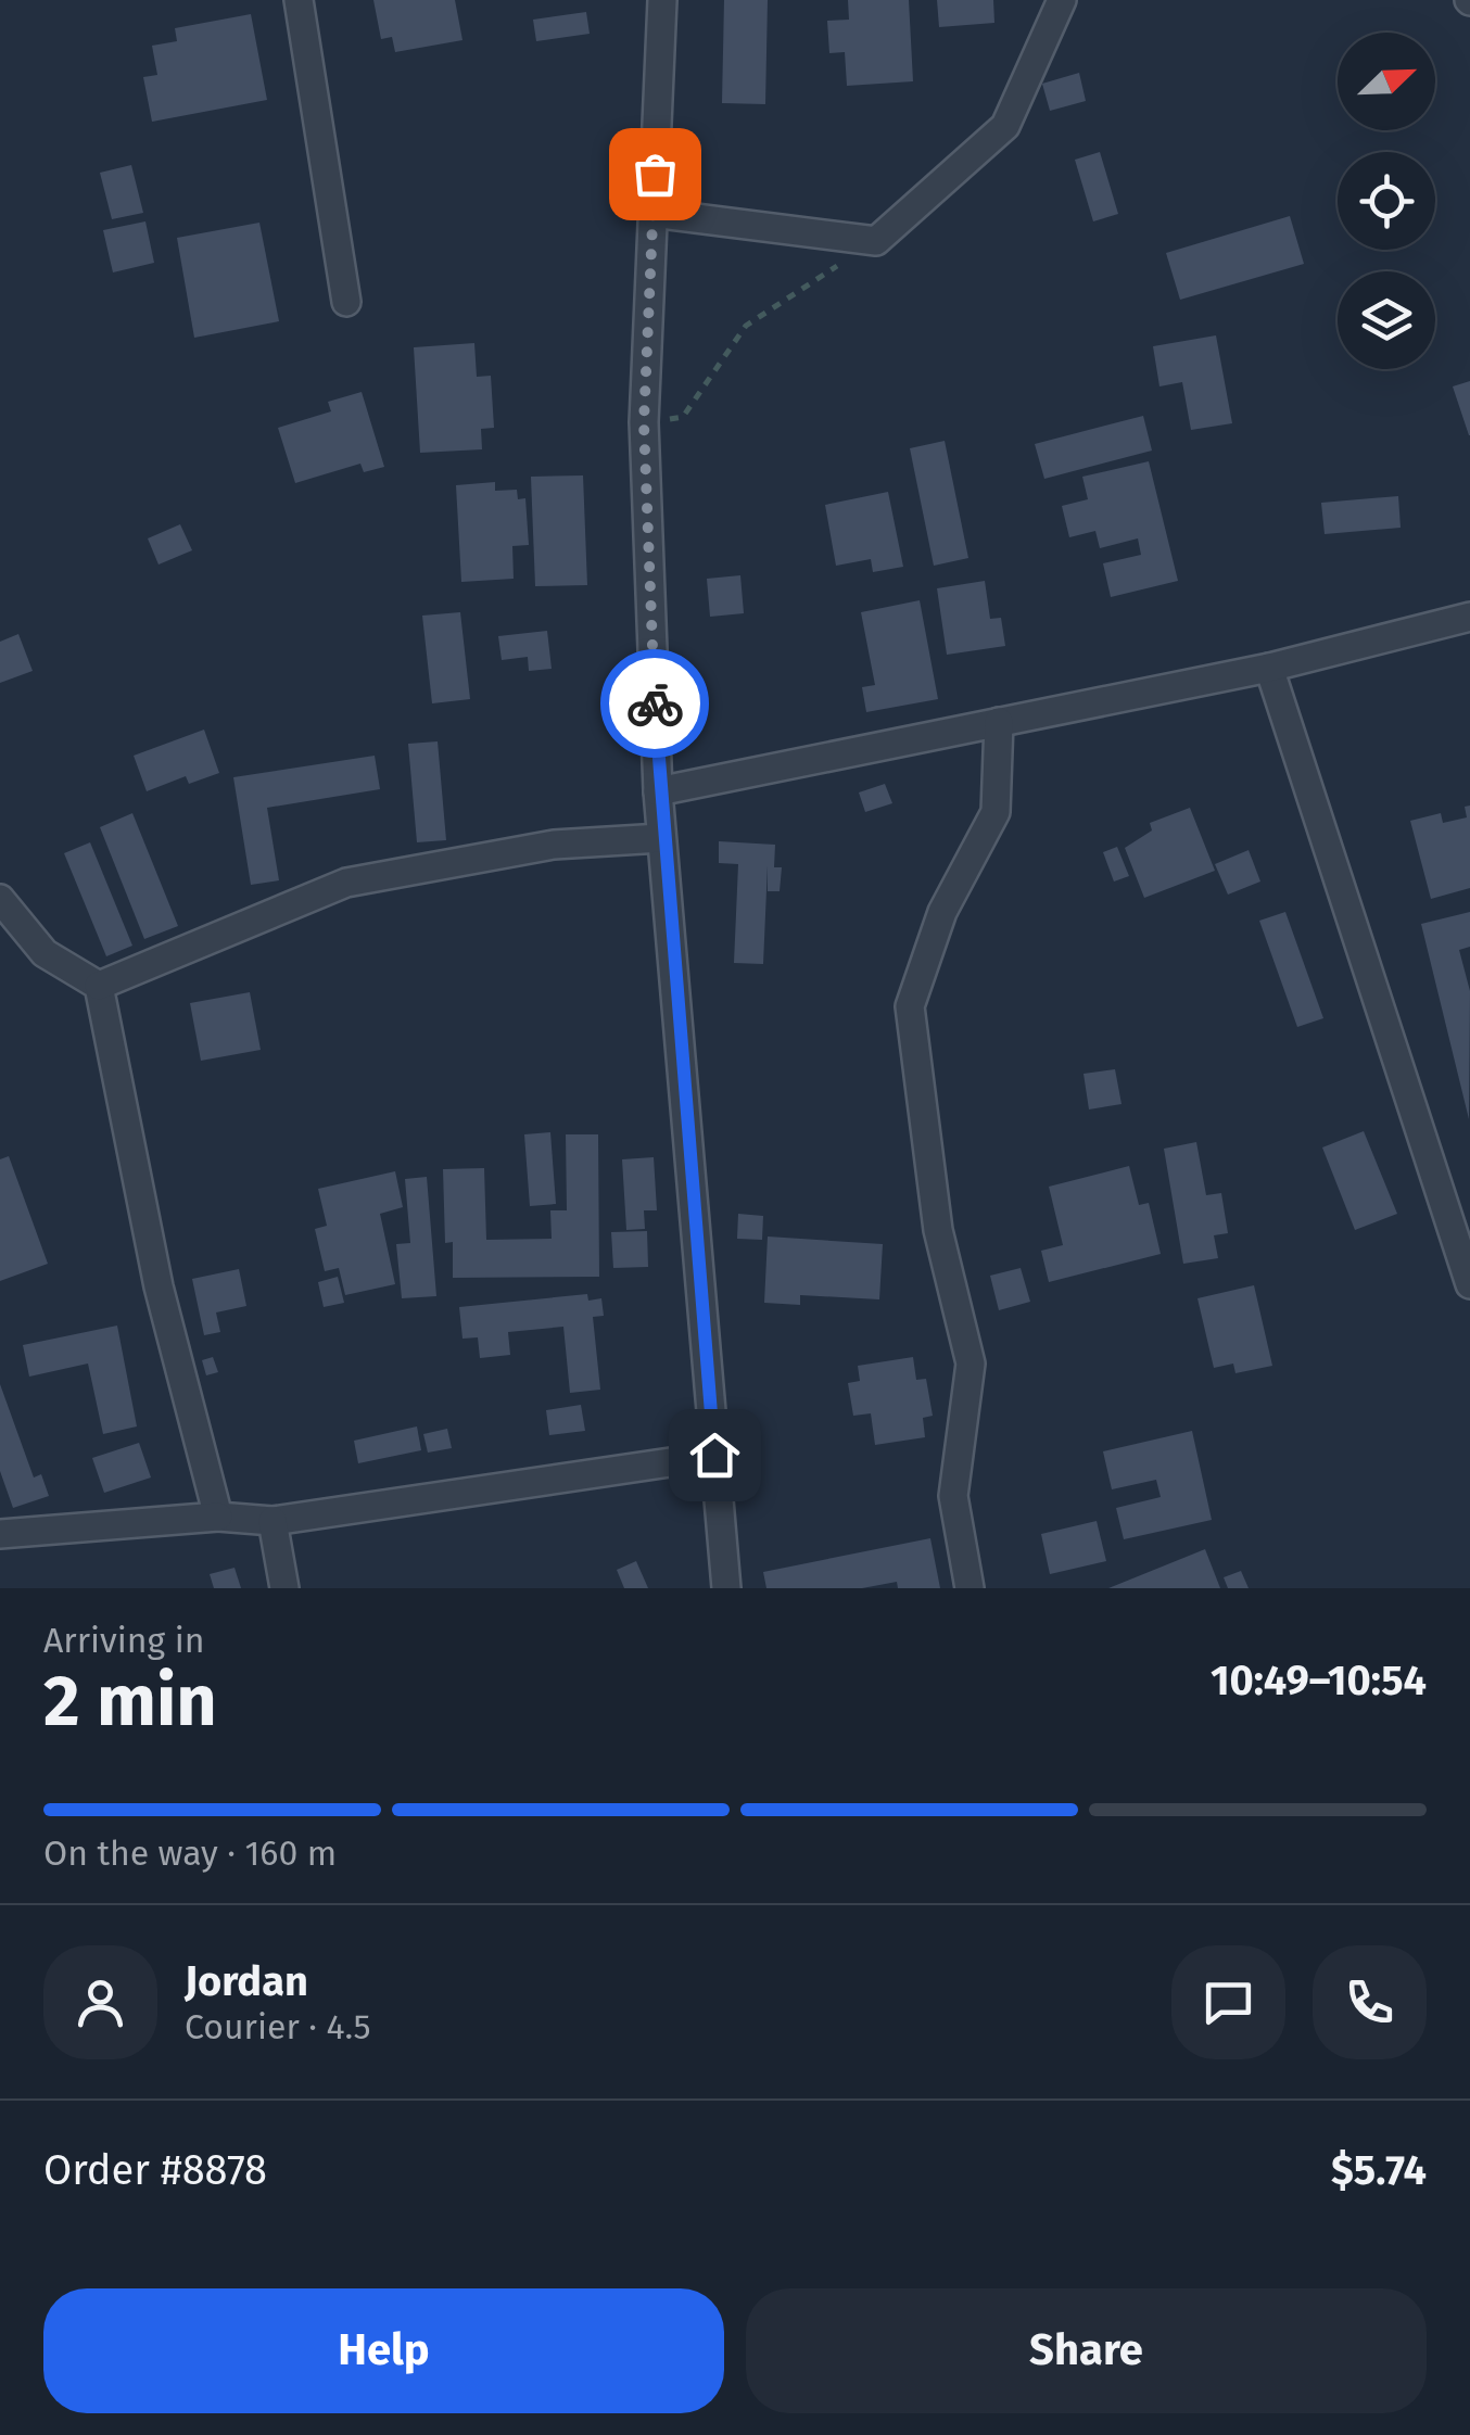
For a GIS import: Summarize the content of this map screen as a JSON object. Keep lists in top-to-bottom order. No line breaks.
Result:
{"north":"top right","page":{"heading":["2 min","Arriving in","10:49–10:54"],"panel":["Jordan","Courier · 4.5","Order #8878","$5.74"],"bar":"On the way · 160 m","buttons":["Help","Share"]}}
